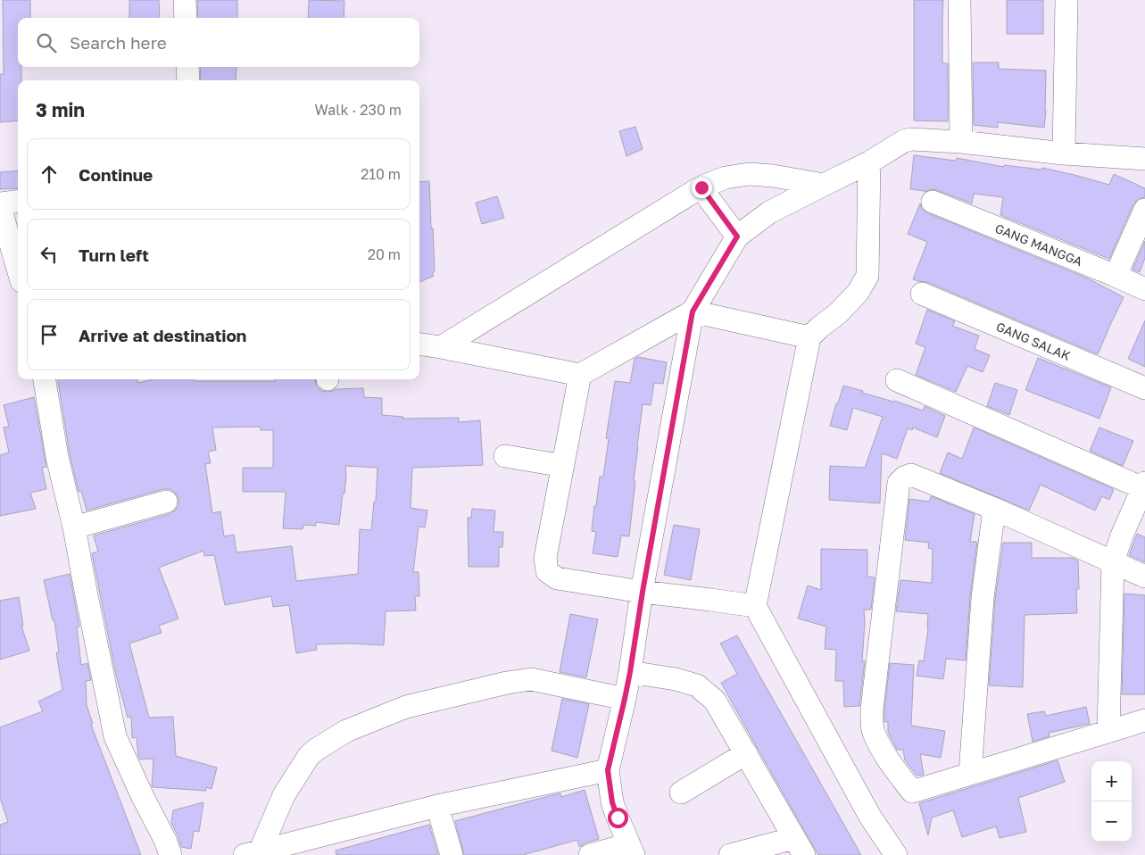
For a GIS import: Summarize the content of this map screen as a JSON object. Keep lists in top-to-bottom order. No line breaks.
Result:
{"streets":{"street":["GANG MANGGA","GANG SALAK"]},"page":{"search":"Search here","heading":["3 min","Walk · 230 m"],"list":[["Continue","210 m"],["Turn left","20 m"],"Arrive at destination"],"map_buttons":["+","−"]}}
